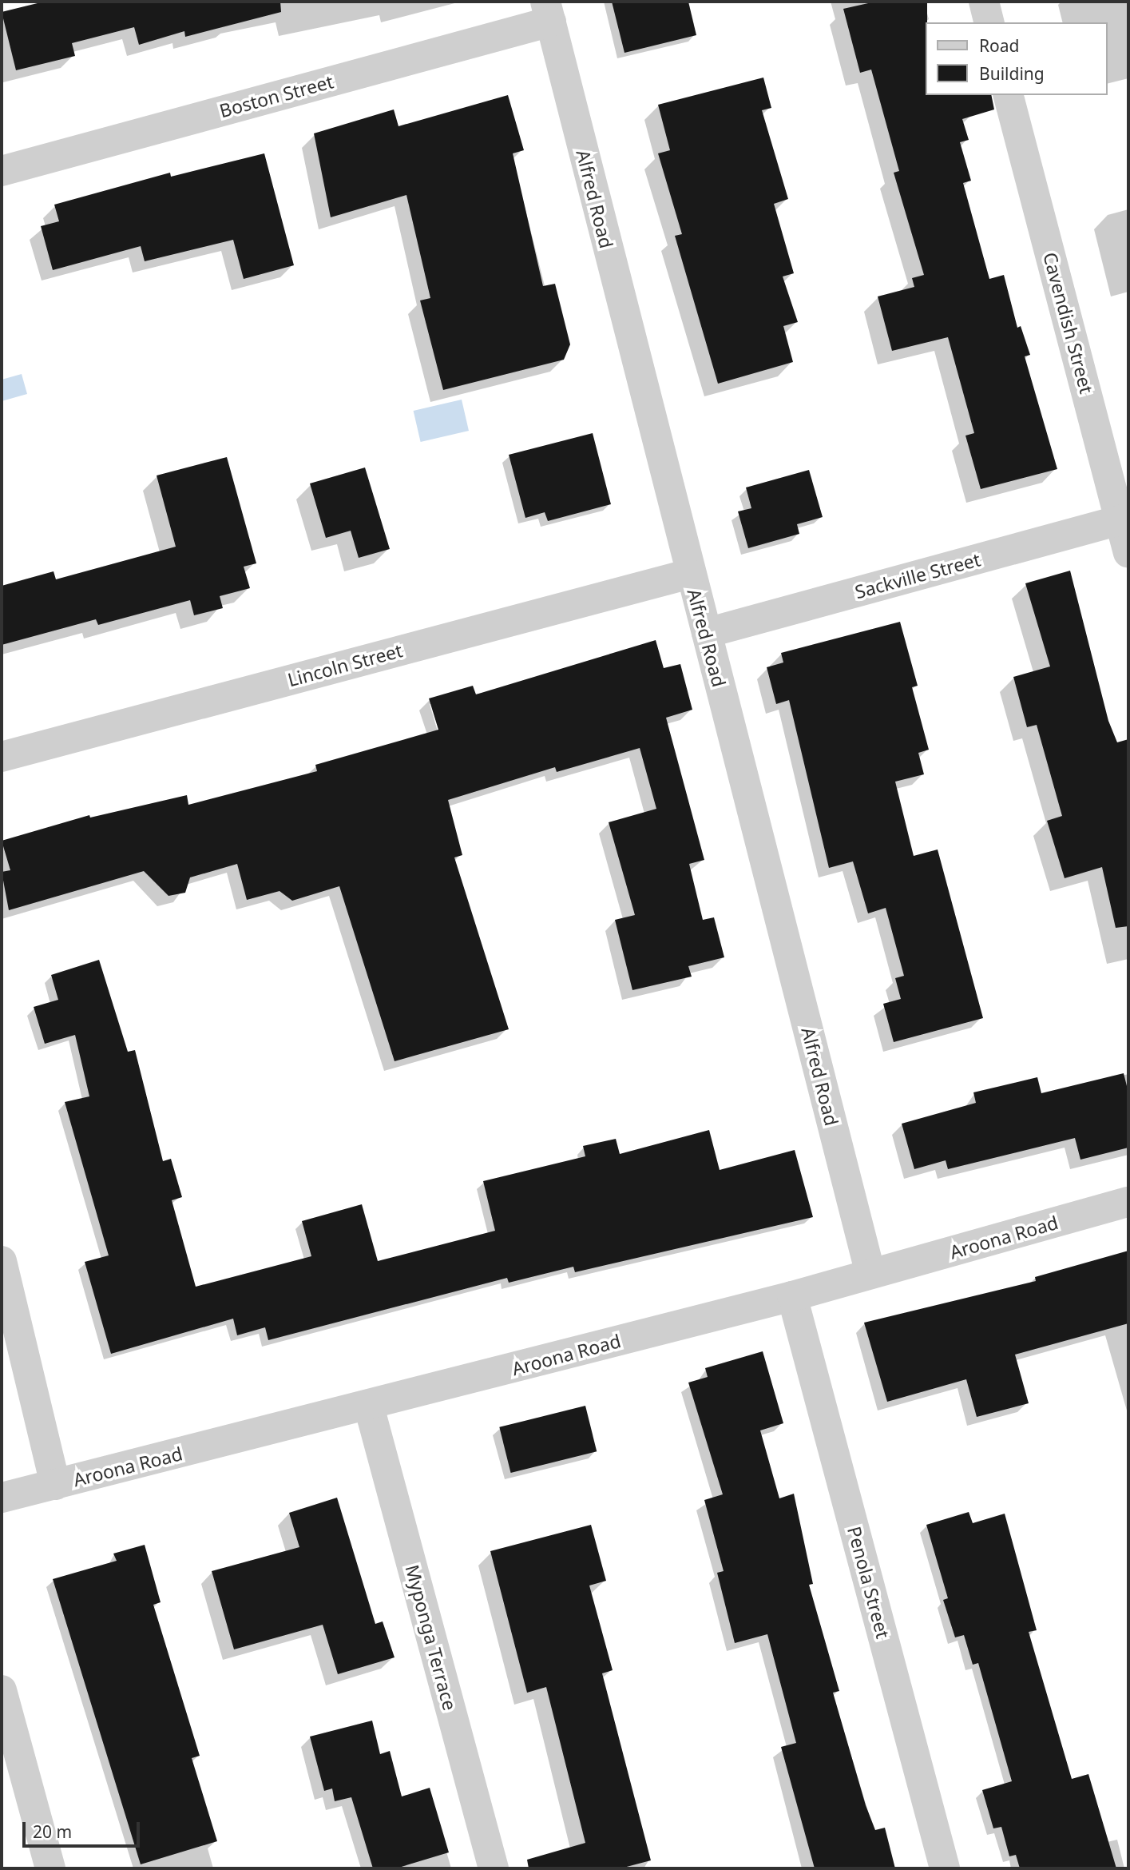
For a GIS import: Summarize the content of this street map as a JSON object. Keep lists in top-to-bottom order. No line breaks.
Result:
{"streets":{"street":["Boston Street","Alfred Road","Cavendish Street","Sackville Street","Lincoln Street","Aroona Road","Penola Street","Myponga Terrace"]},"crossings":[["Boston Street","Alfred Road"],["Alfred Road","Sackville Street"],["Alfred Road","Lincoln Street"],["Alfred Road","Aroona Road"],["Cavendish Street","Sackville Street"],["Aroona Road","Penola Street"],["Aroona Road","Myponga Terrace"]],"legend":["Road","Building"],"scale_bar":"20 m"}
